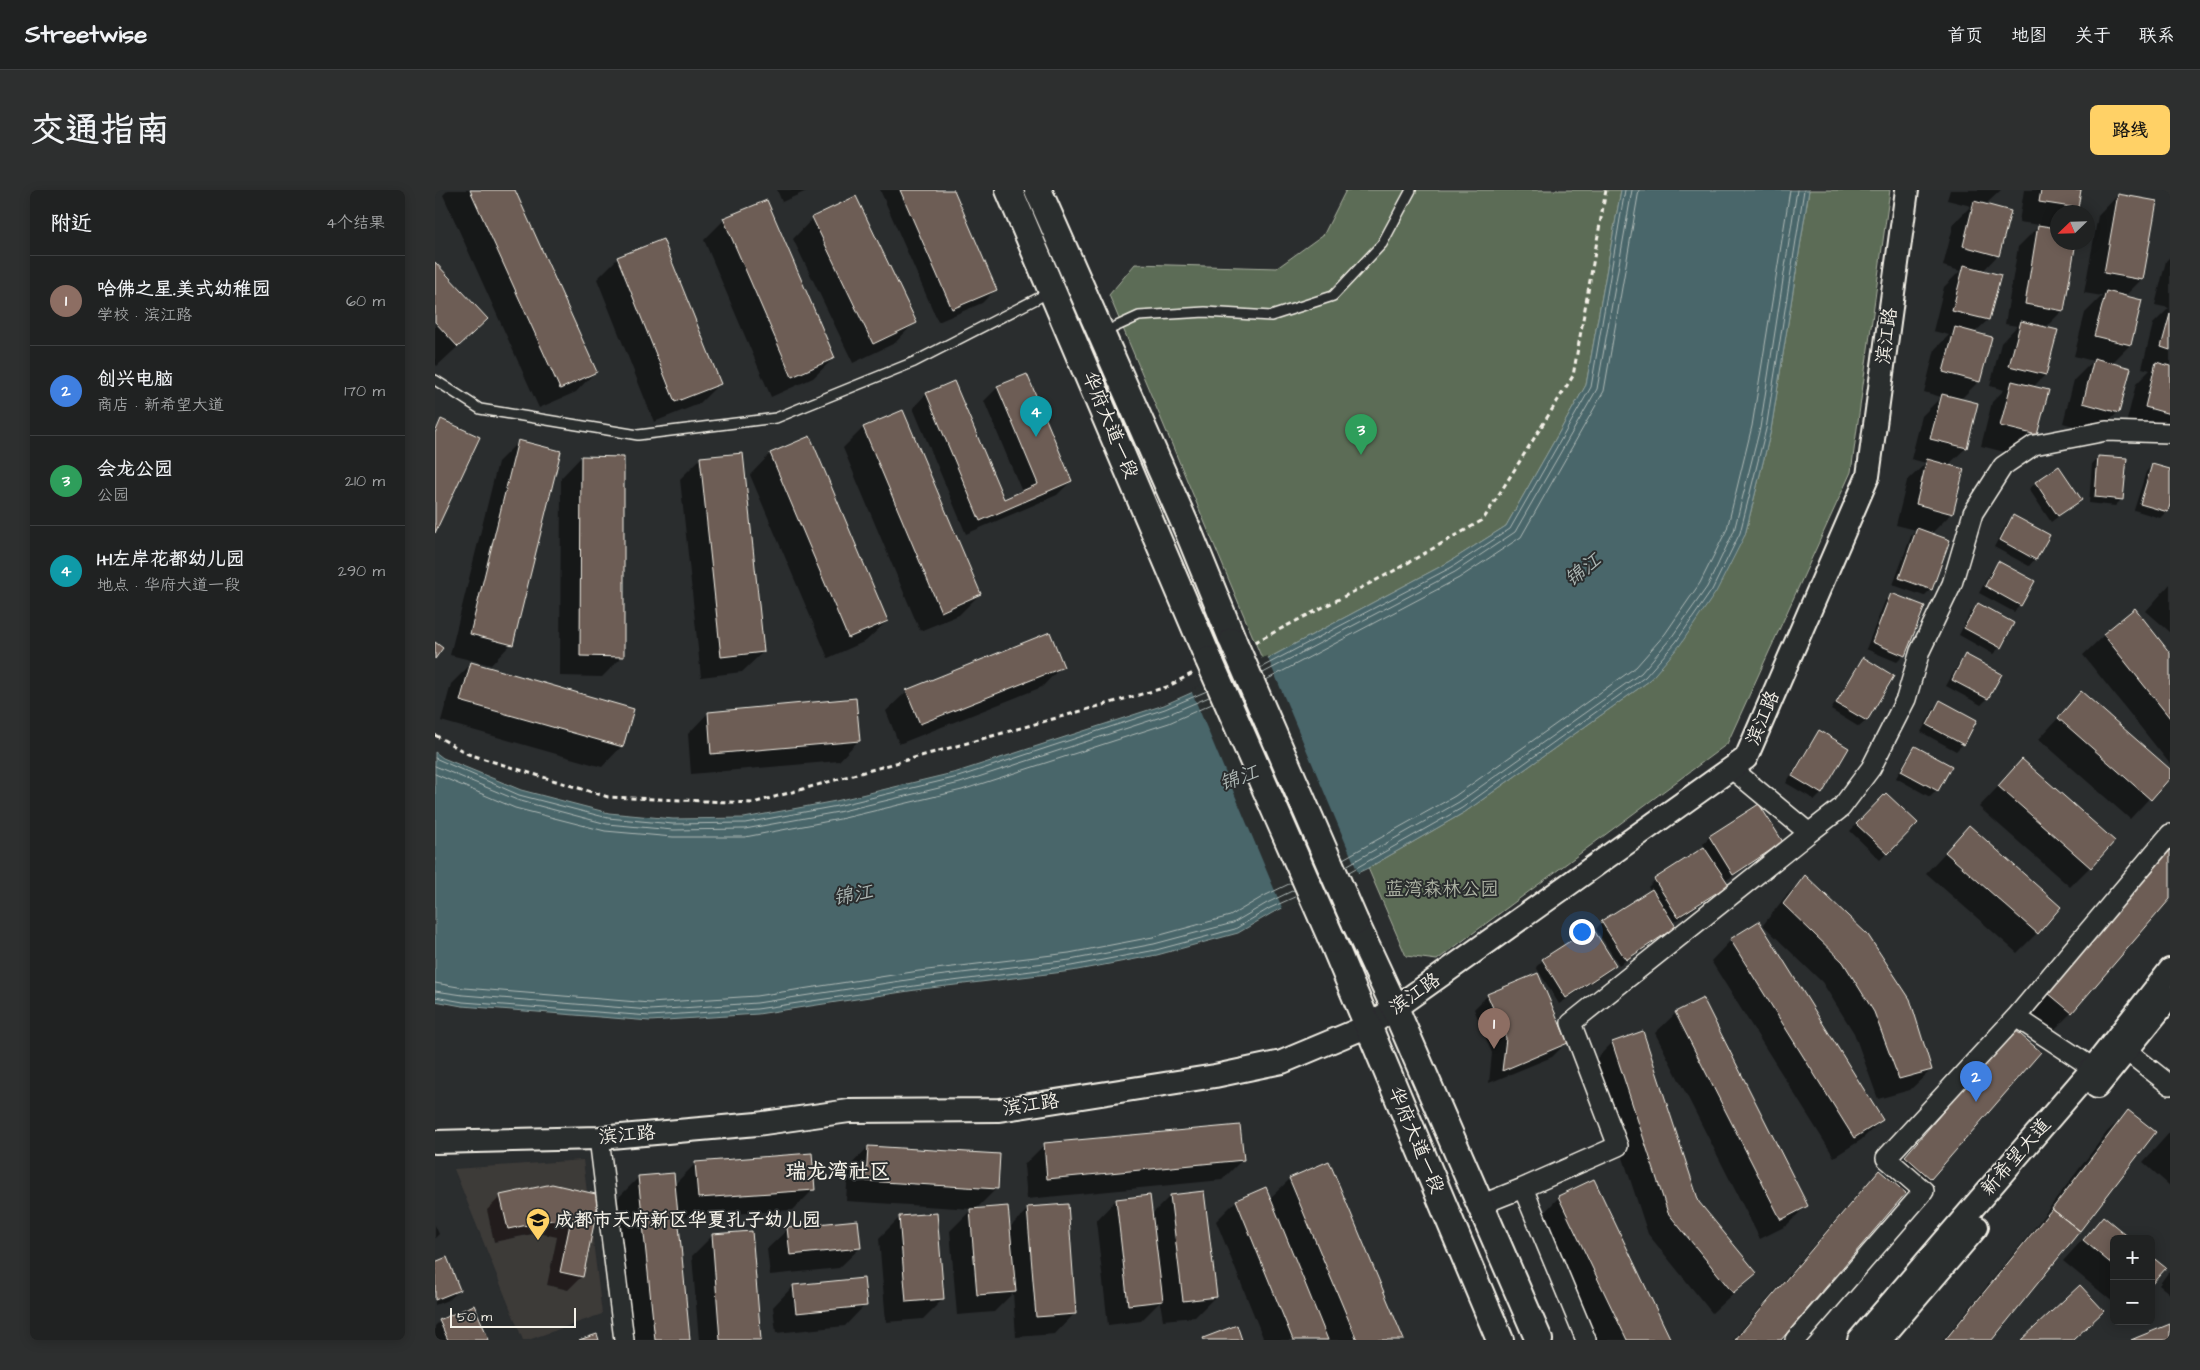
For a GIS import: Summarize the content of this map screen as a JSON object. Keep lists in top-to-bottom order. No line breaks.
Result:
{"streets":{"main road":["华府大道一段"],"street":["滨江路","新希望大道"]},"crossings":[["滨江路","华府大道一段"]],"districts":["瑞龙湾社区"],"water":["锦江"],"parks":["蓝湾森林公园"],"places":{"school or university":["成都市天府新区华夏孔子幼儿园"]},"scale_bar":"50 m","north":"bottom left","page":{"header":"Streetwise","nav":["首页","地图","关于","联系"],"title":"交通指南","buttons":"路线","heading":["附近","4个结果"],"list":[{"mark":"1","name":"哈佛之星.美式幼稚园","note":"学校 · 滨江路","value":"60 m"},{"mark":"2","name":"创兴电脑","note":"商店 · 新希望大道","value":"170 m"},{"mark":"3","name":"会龙公园","note":"公园","value":"210 m"},{"mark":"4","name":"1+1左岸花都幼儿园","note":"地点 · 华府大道一段","value":"290 m"}],"pins":["4","3","1","2"],"map_buttons":["+","−"],"scale":"50 m"}}
